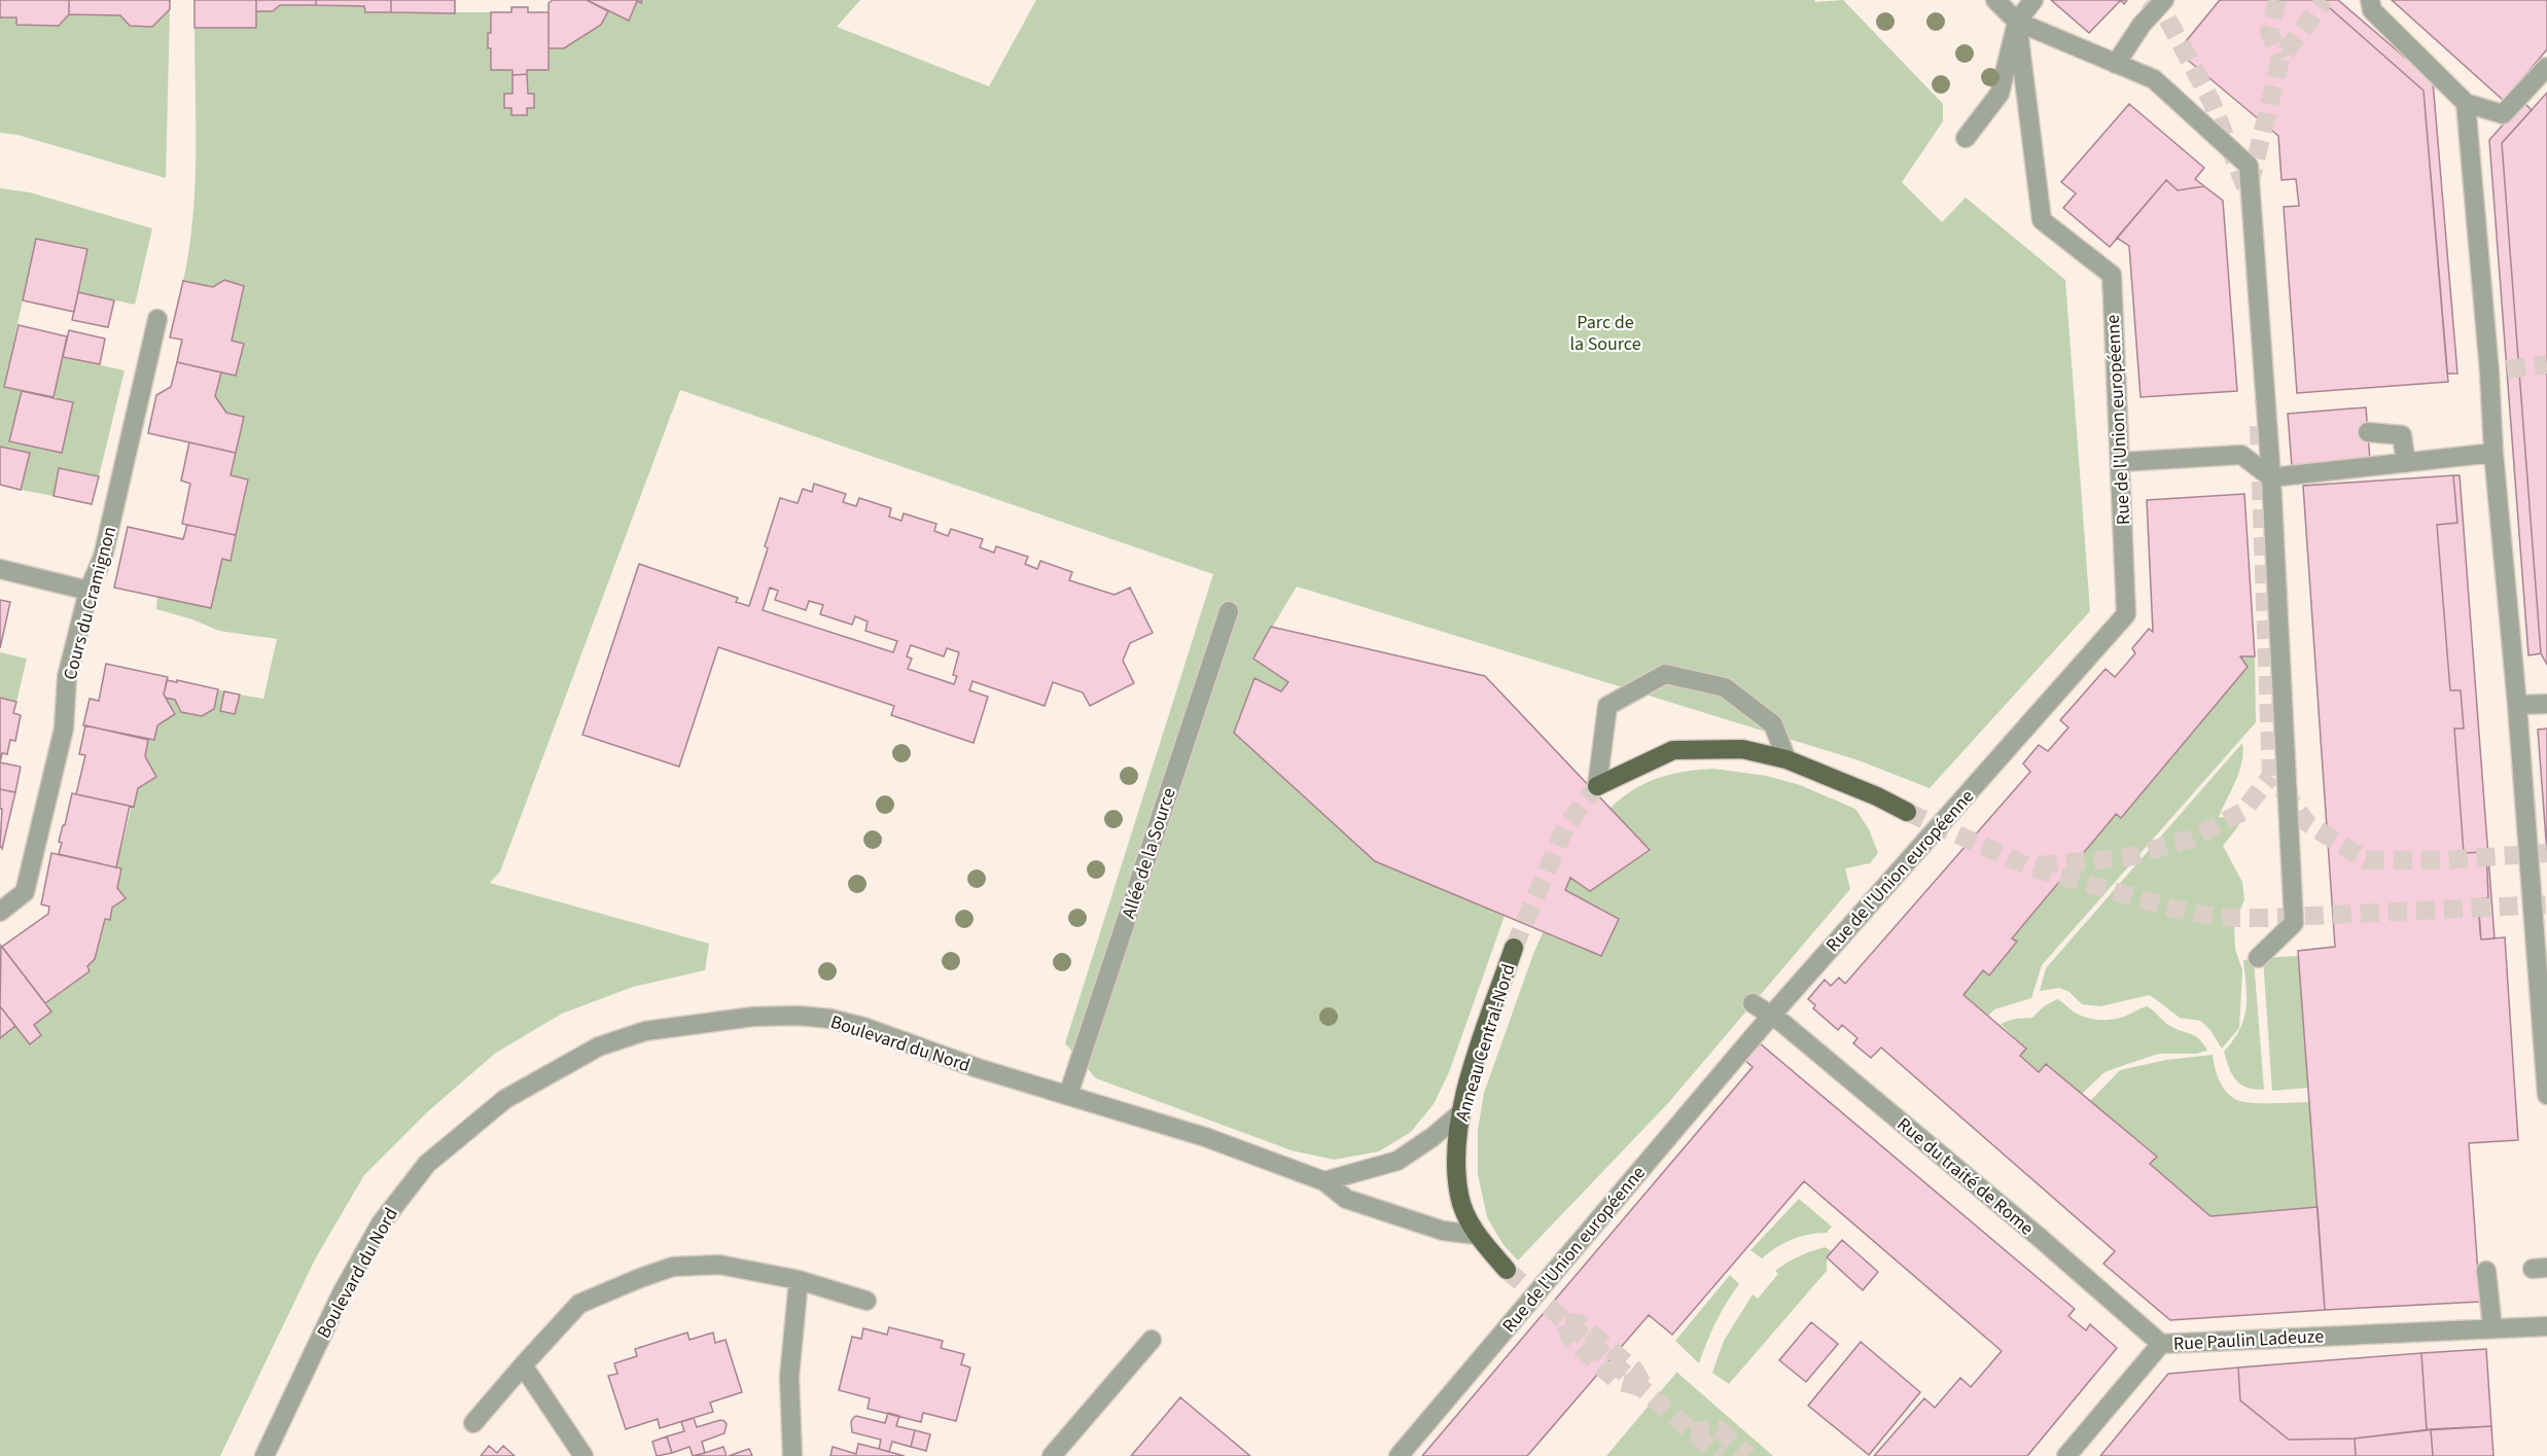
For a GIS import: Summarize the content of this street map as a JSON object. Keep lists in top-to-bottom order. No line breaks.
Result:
{"streets":{"main road":["Anneau Central-Nord"],"street":["Rue de l'Union européenne","Cours du Cramignon","Allée de la Source","Boulevard du Nord","Rue du traité de Rome","Rue Paulin Ladeuze"]},"crossings":[["Rue de l'Union européenne","Rue du traité de Rome"],["Allée de la Source","Boulevard du Nord"],["Anneau Central-Nord","Boulevard du Nord"],["Rue du traité de Rome","Rue Paulin Ladeuze"]],"parks":["Parc de la Source"]}
